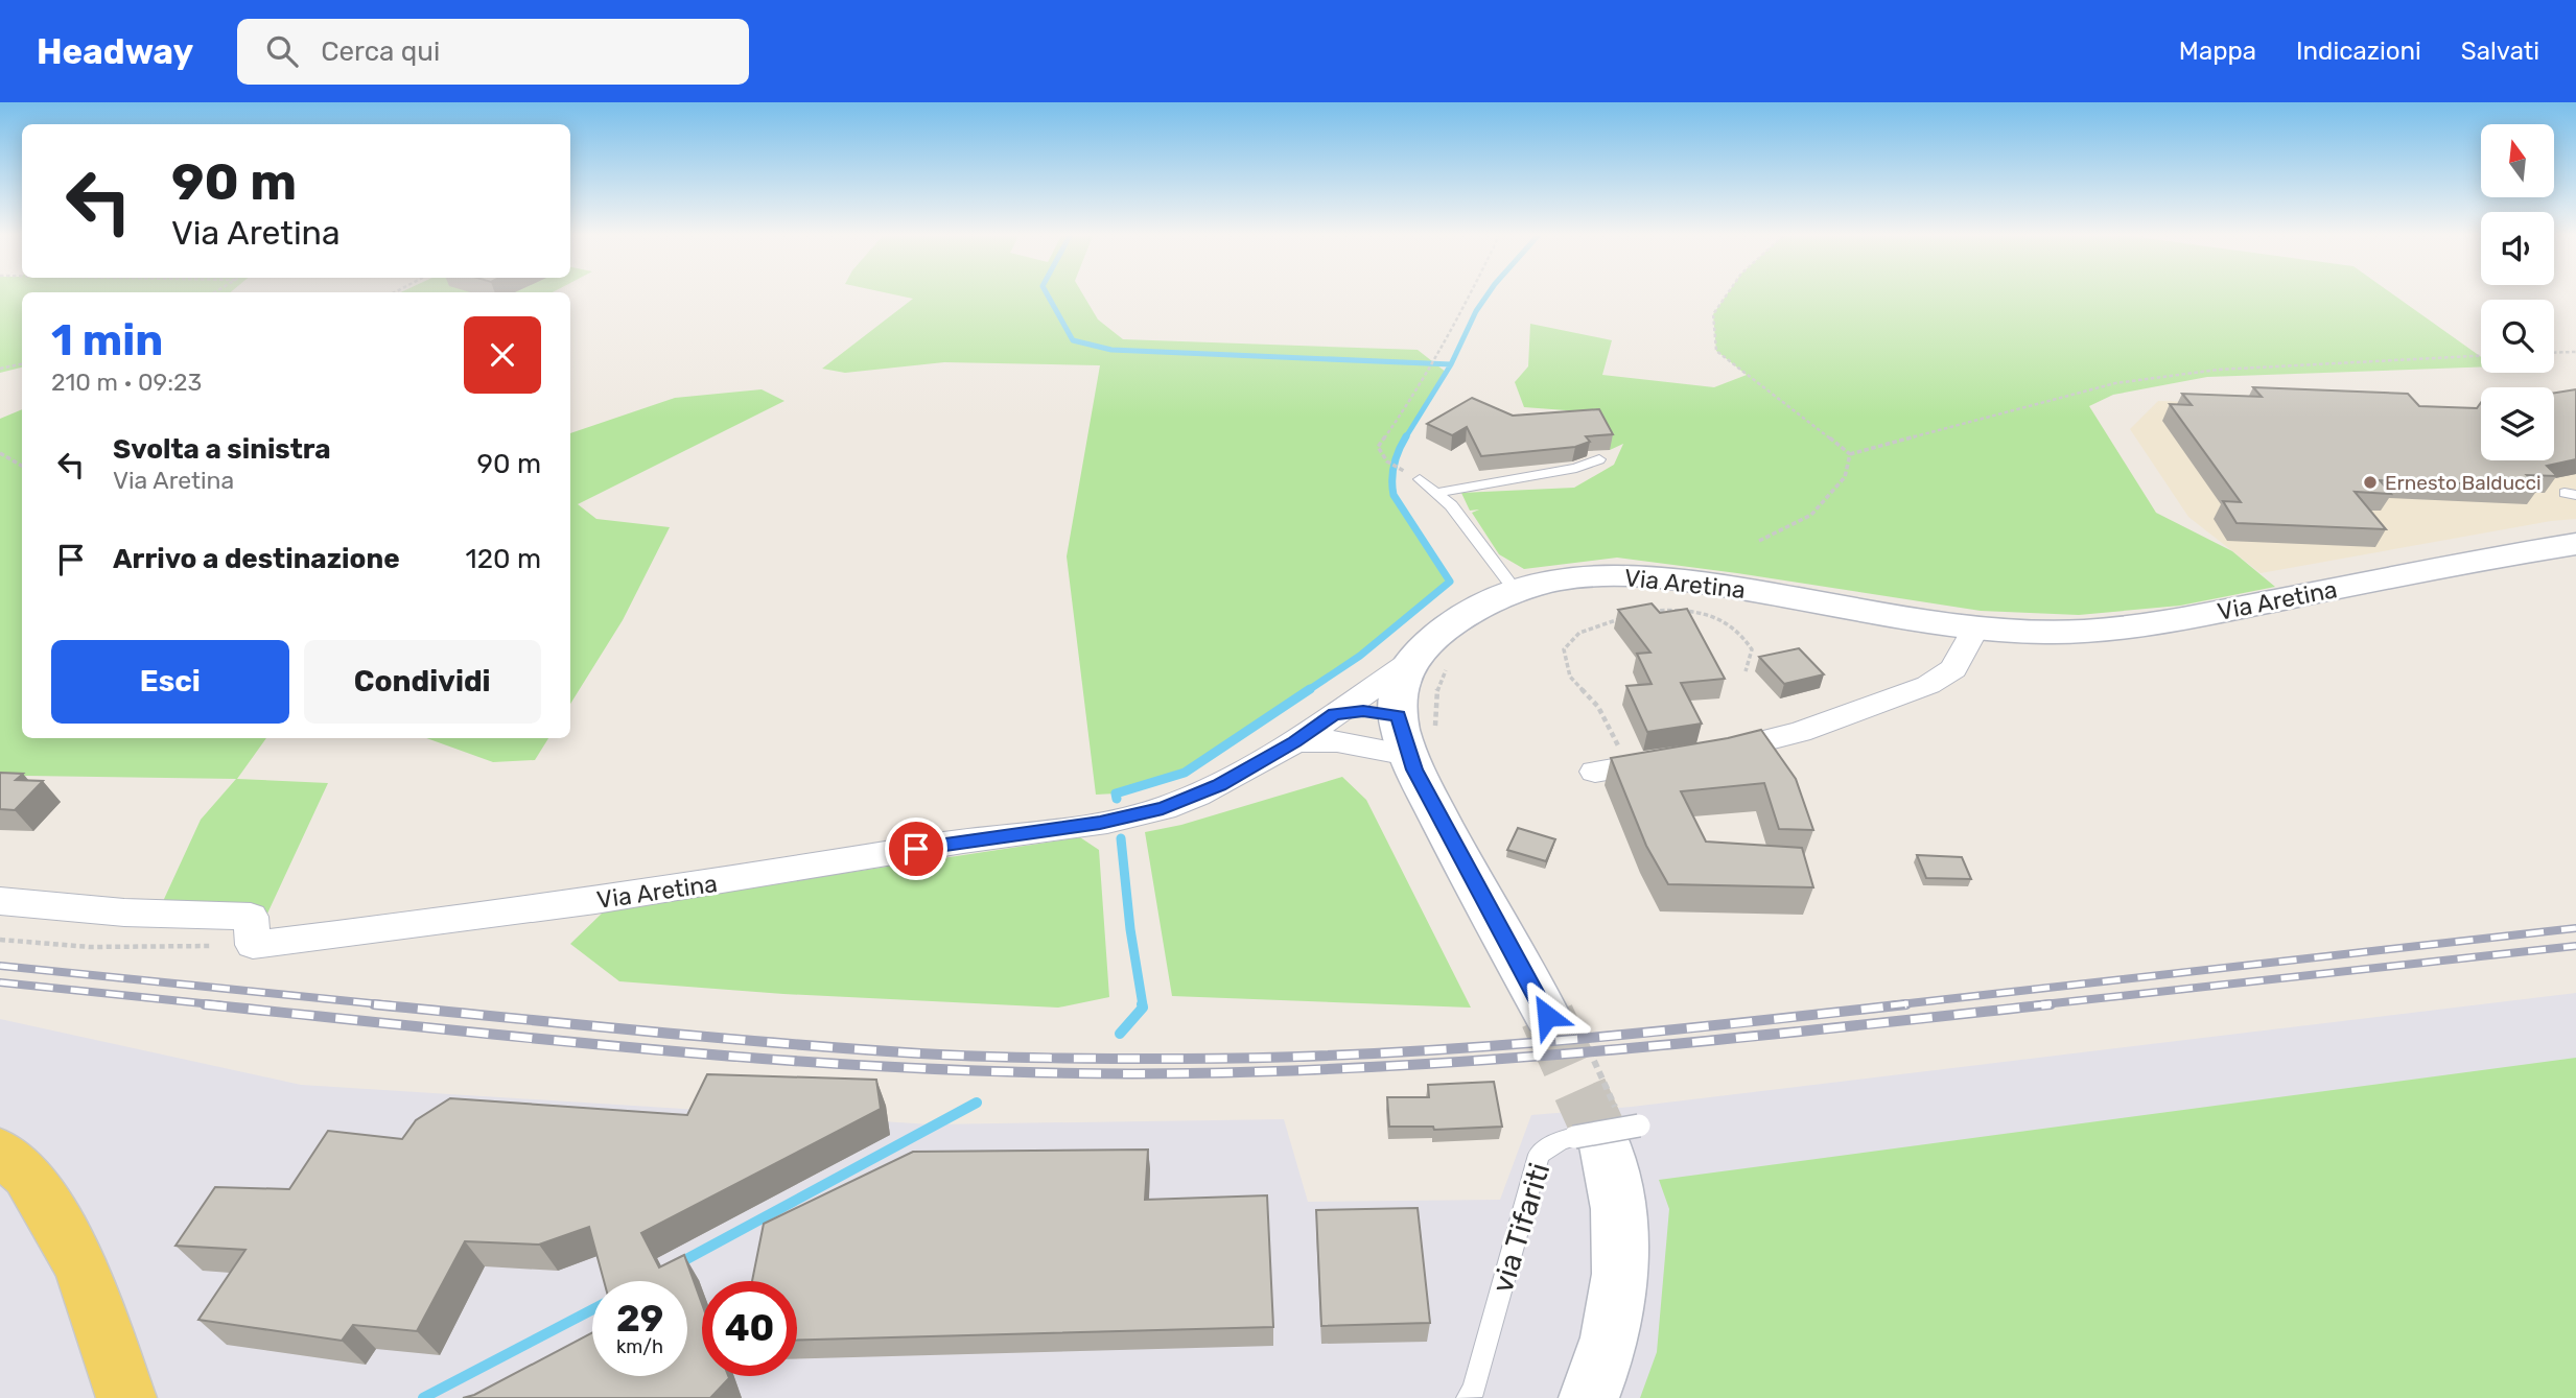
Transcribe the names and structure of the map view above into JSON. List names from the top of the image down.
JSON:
{
  "streets": {
    "street": ["Via Aretina"],
    "lane": ["via Tifariti"]
  },
  "places": ["Ernesto Balducci"],
  "north": "top",
  "page": {
    "header": "Headway",
    "search": "Cerca qui",
    "nav": ["Mappa", "Indicazioni", "Salvati"],
    "turn": ["90 m", "Via Aretina"],
    "heading": ["1 min", "210 m · 09:23"],
    "list": [
      {
        "name": "Svolta a sinistra",
        "note": "Via Aretina",
        "value": "90 m"
      },
      {
        "name": "Arrivo a destinazione",
        "value": "120 m"
      }
    ],
    "buttons": ["Esci", "Condividi"],
    "speed": "29 km/h",
    "limit": "40"
  }
}
